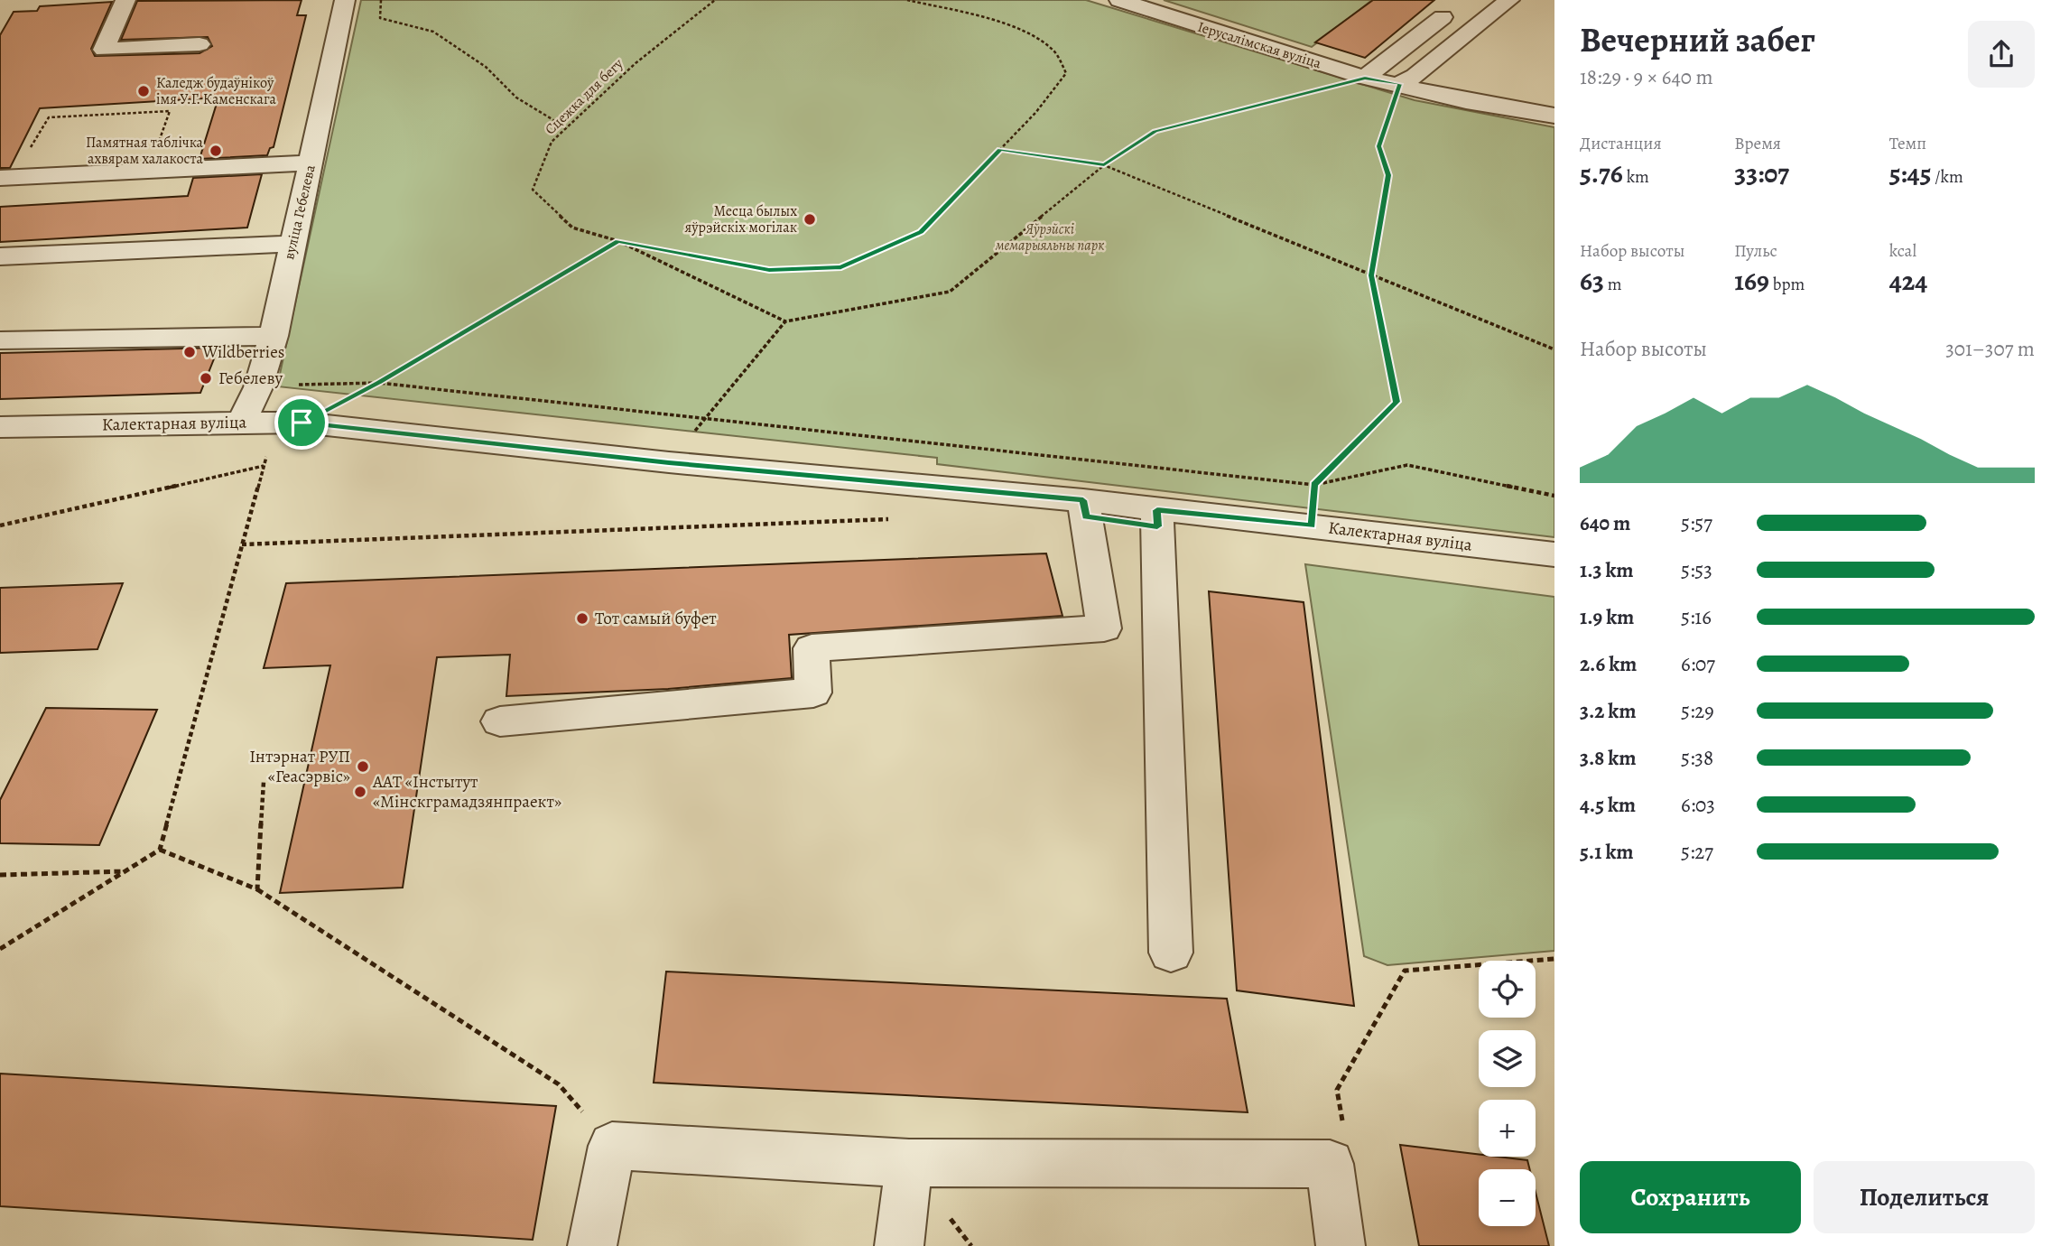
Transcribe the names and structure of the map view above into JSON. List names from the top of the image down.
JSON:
{
  "streets": {
    "street": ["Іерусалімская вуліца", "вуліца Гебелева", "Калектарная вуліца"],
    "path": ["Сцежка для бегу"]
  },
  "crossings": [
    ["вуліца Гебелева", "Калектарная вуліца"]
  ],
  "parks": ["Яўрэйскі мемарыяльны парк"],
  "places": [
    "Каледж будаўнікоў імя У.Г. Каменскага",
    "Памятная таблічка ахвярам халакоста",
    "Месца былых яўрэйскіх могілак",
    "Wildberries",
    "Гебелеву",
    "Тот самый буфет",
    "Інтэрнат РУП «Геасэрвіс»",
    "ААТ «Інстытут «Мінскграмадзянпраект»"
  ],
  "page": {
    "heading": ["Вечерний забег", "18:29 · 9 × 640 m"],
    "stats": [
      ["Дистанция", "5.76 km"],
      ["Время", "33:07"],
      ["Темп", "5:45 /km"],
      ["Набор высоты", "63 m"],
      ["Пульс", "169 bpm"],
      ["kcal", "424"]
    ],
    "chart": ["Набор высоты", "301–307 m"],
    "list": [
      {
        "name": "640 m",
        "note": "5:57"
      },
      {
        "name": "1.3 km",
        "note": "5:53"
      },
      {
        "name": "1.9 km",
        "note": "5:16"
      },
      {
        "name": "2.6 km",
        "note": "6:07"
      },
      {
        "name": "3.2 km",
        "note": "5:29"
      },
      {
        "name": "3.8 km",
        "note": "5:38"
      },
      {
        "name": "4.5 km",
        "note": "6:03"
      },
      {
        "name": "5.1 km",
        "note": "5:27"
      }
    ],
    "map_buttons": ["+", "−"],
    "buttons": ["Сохранить", "Поделиться"]
  }
}
